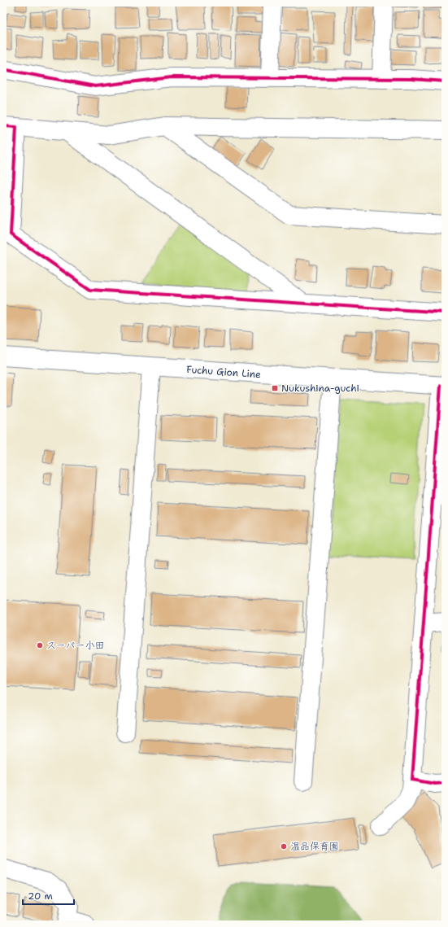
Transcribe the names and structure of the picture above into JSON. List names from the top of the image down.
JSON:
{
  "streets": {
    "street": ["Fuchu Gion Line"]
  },
  "places": {
    "transit": ["Nukushina-guchi"],
    "other": ["スーパー小田", "温品保育園"]
  },
  "scale_bar": "20 m"
}
